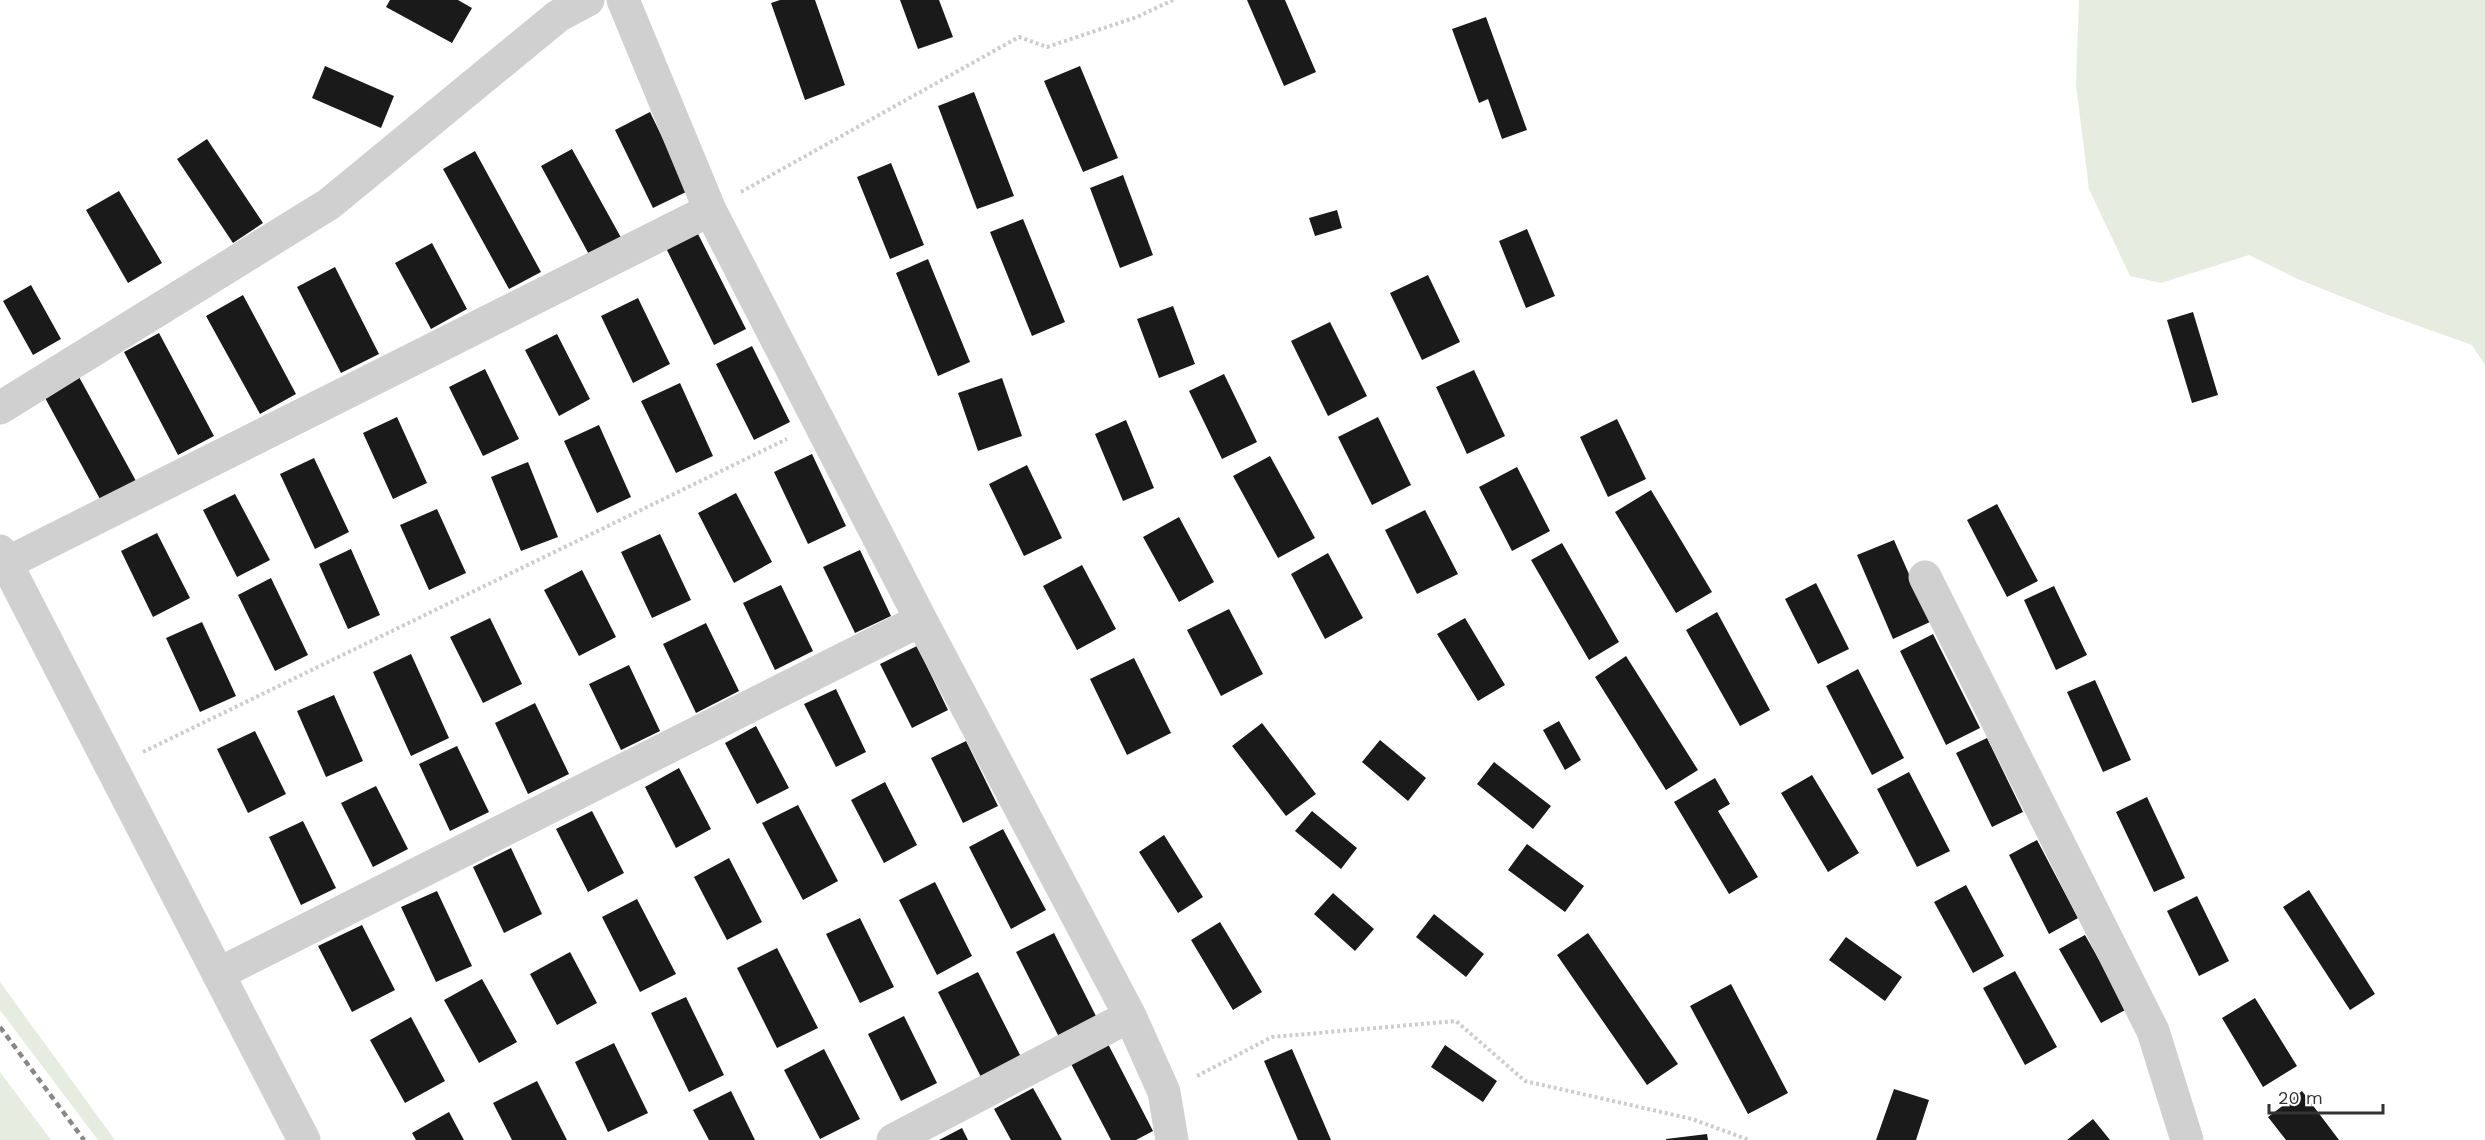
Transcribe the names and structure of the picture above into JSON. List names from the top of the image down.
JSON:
{
  "scale_bar": "20 m"
}
